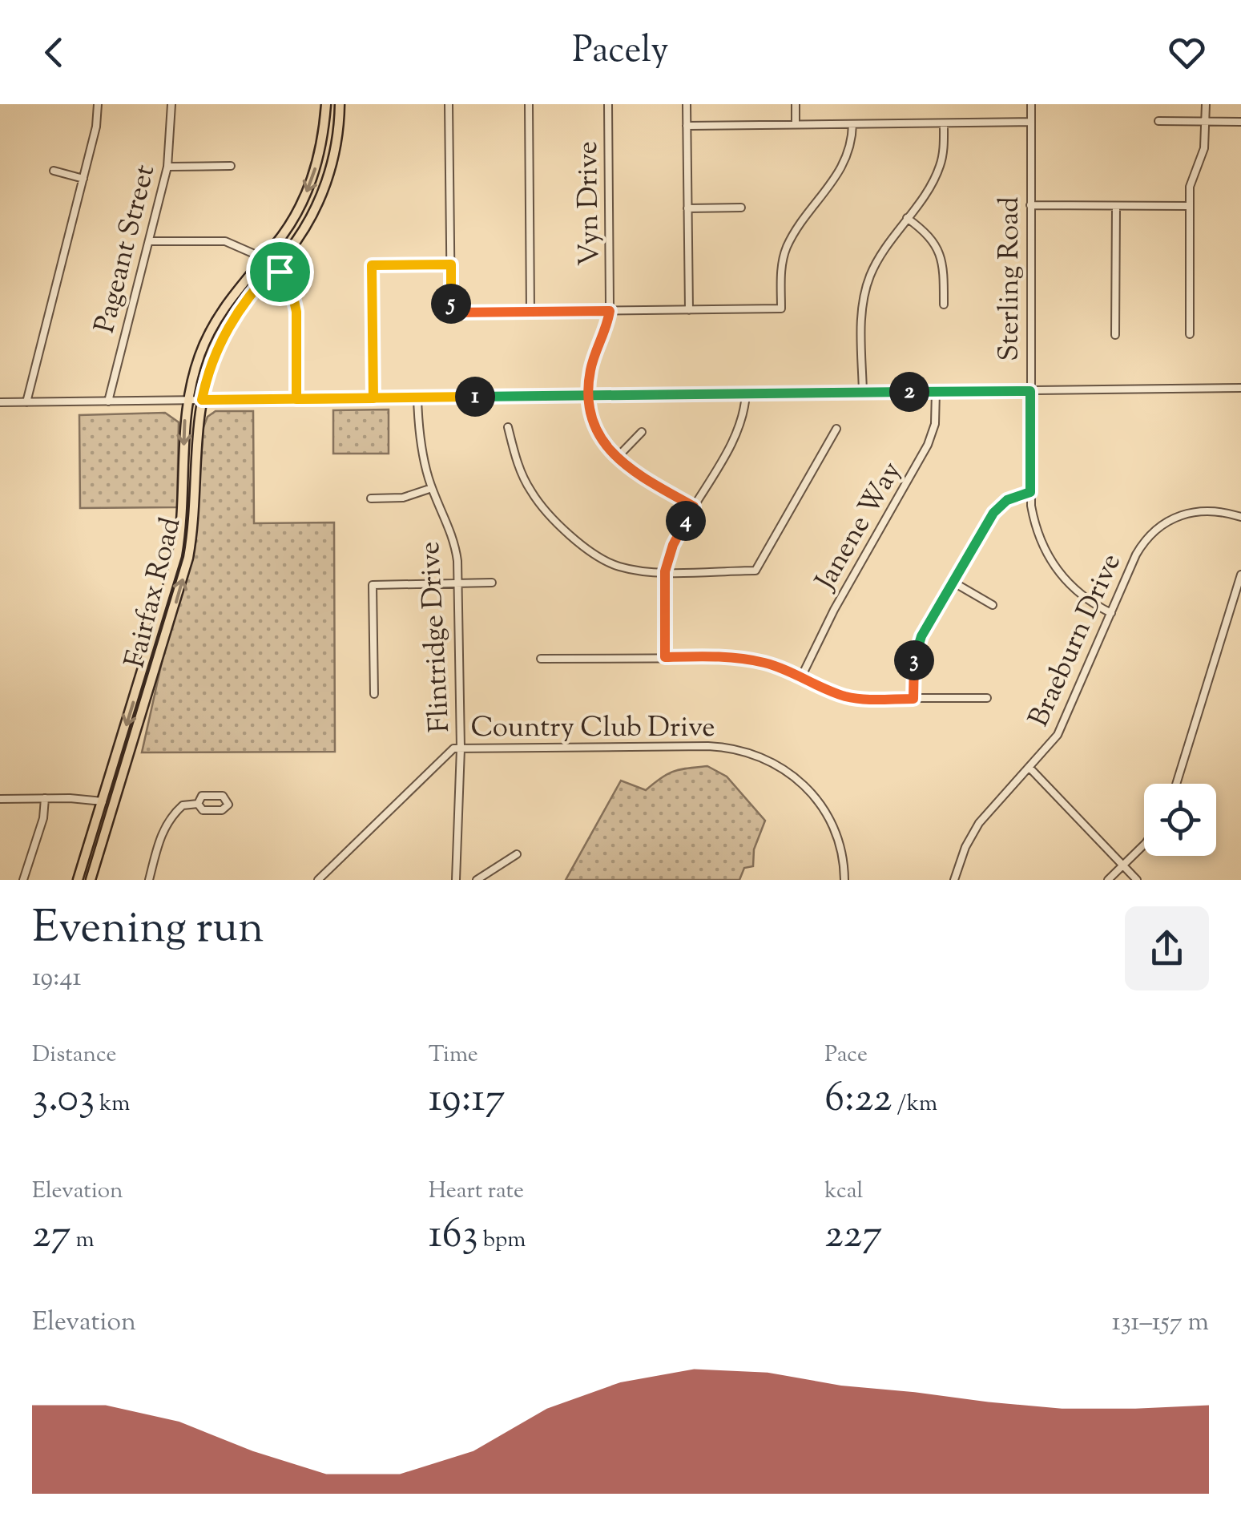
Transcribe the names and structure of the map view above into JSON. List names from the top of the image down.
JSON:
{
  "streets": {
    "main road": ["Fairfax Road"],
    "street": [
      "Vyn Drive",
      "Pageant Street",
      "Sterling Road",
      "Janene Way",
      "Flintridge Drive",
      "Braeburn Drive",
      "Country Club Drive"
    ]
  },
  "crossings": [
    ["Sterling Road", "Braeburn Drive"],
    ["Flintridge Drive", "Country Club Drive"]
  ],
  "page": {
    "header": "Pacely",
    "pins": [
      "5",
      "2",
      "1",
      "4",
      "3"
    ],
    "heading": ["Evening run", "19:41"],
    "stats": [
      ["Distance", "3.03 km"],
      ["Time", "19:17"],
      ["Pace", "6:22 /km"],
      ["Elevation", "27 m"],
      ["Heart rate", "163 bpm"],
      ["kcal", "227"]
    ],
    "chart": ["Elevation", "131–157 m"]
  }
}
